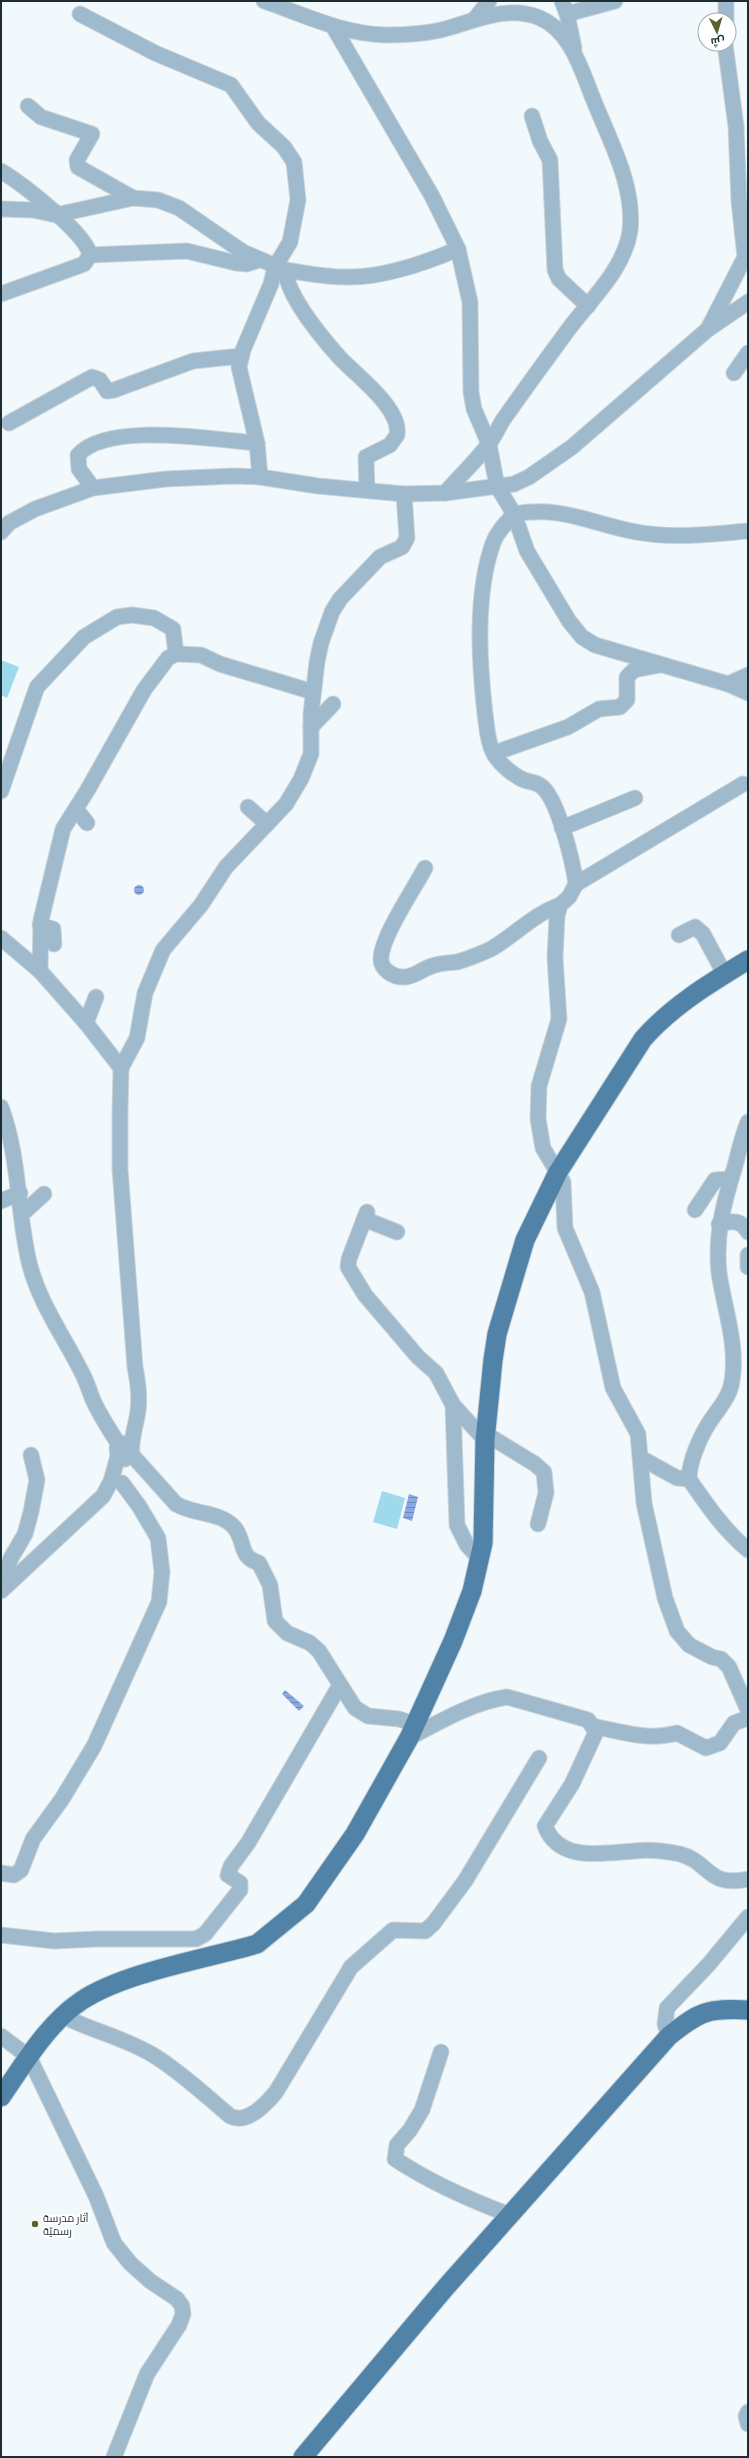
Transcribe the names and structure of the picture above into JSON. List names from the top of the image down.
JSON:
{
  "places": ["آثار مدرسة رسميّة"],
  "north": "bottom"
}
